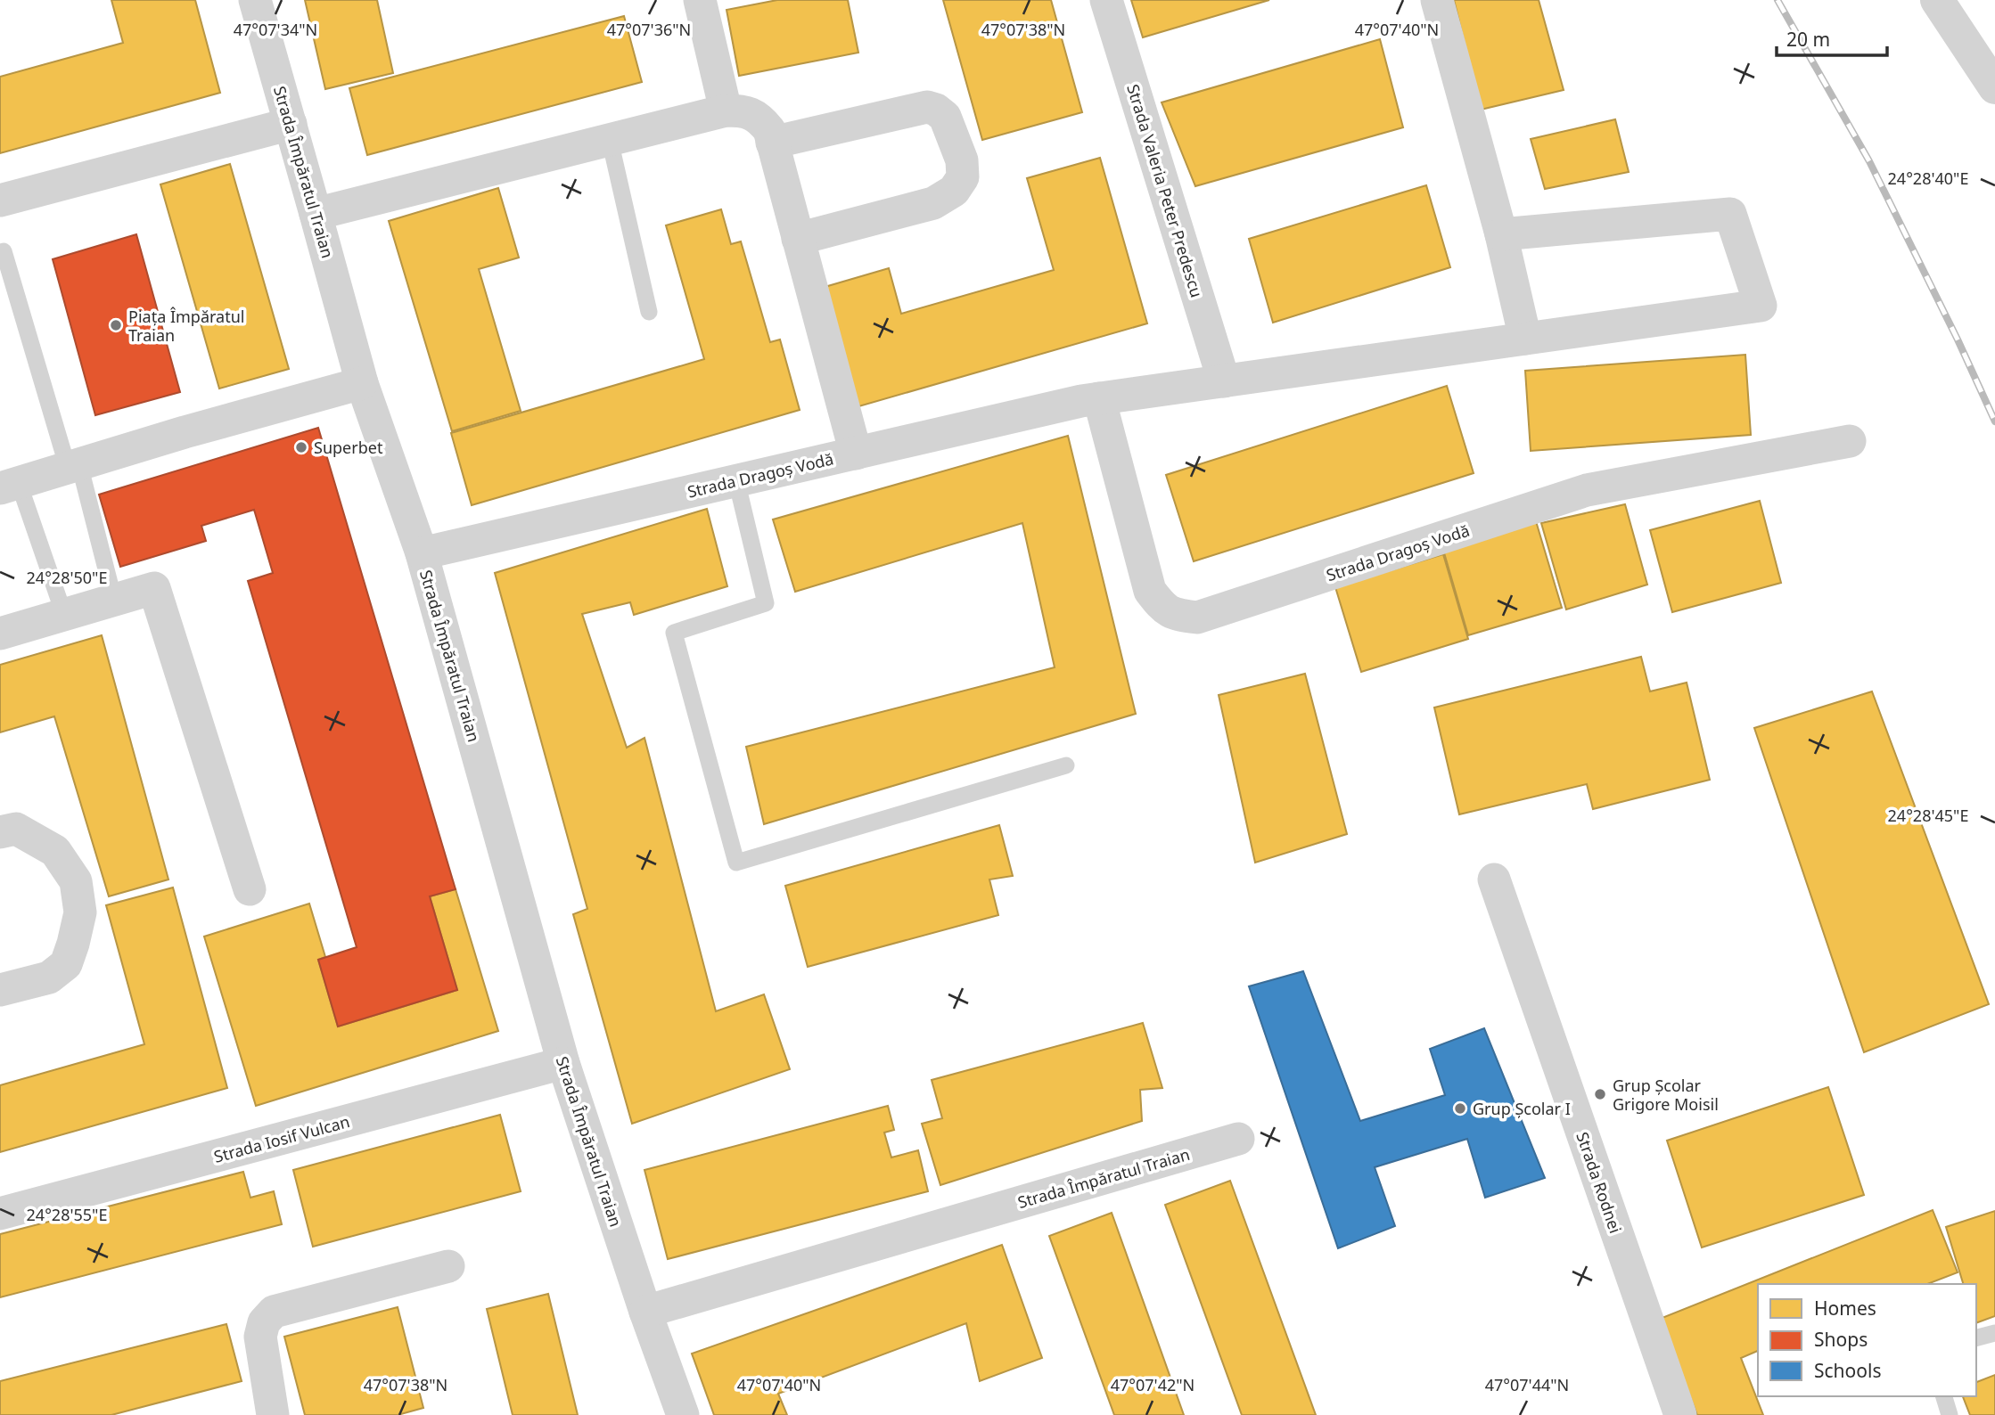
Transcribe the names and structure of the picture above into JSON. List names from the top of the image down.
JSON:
{
  "streets": {
    "street": [
      "Strada Împăratul Traian",
      "Strada Valeria Peter Predescu",
      "Strada Dragoș Vodă",
      "Strada Iosif Vulcan",
      "Strada Rodnei"
    ]
  },
  "crossings": [
    ["Strada Împăratul Traian", "Strada Dragoș Vodă"],
    ["Strada Împăratul Traian", "Strada Iosif Vulcan"],
    ["Strada Valeria Peter Predescu", "Strada Dragoș Vodă"]
  ],
  "places": [
    "Piața Împăratul Traian",
    "Superbet",
    "Grup Școlar Grigore Moisil",
    "Grup Școlar I"
  ],
  "legend": ["Homes", "Shops", "Schools"],
  "scale_bar": "20 m",
  "coordinates": [
    "47°07'34\"N",
    "47°07'36\"N",
    "47°07'38\"N",
    "47°07'40\"N",
    "24°28'40\"E",
    "24°28'50\"E",
    "24°28'45\"E",
    "24°28'55\"E",
    "47°07'42\"N",
    "47°07'44\"N"
  ]
}
